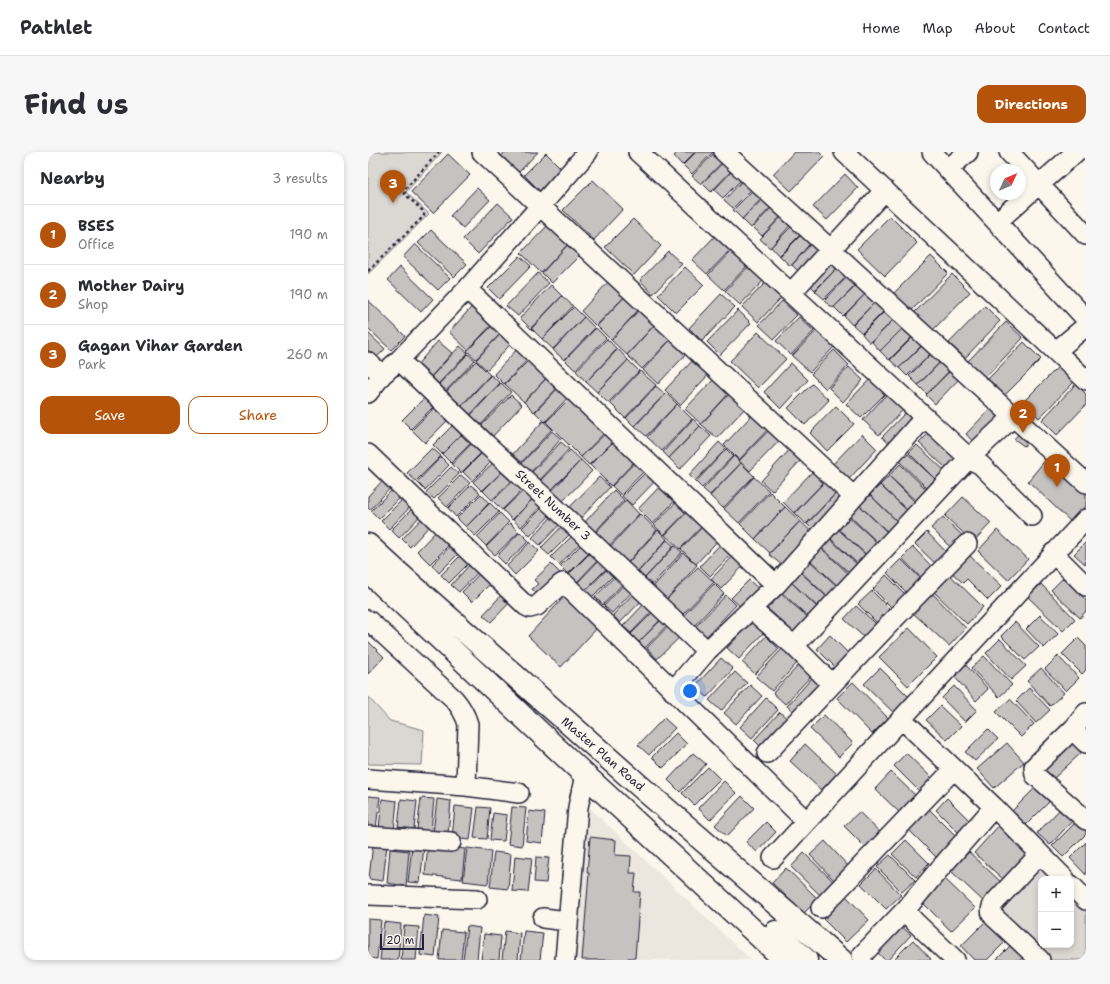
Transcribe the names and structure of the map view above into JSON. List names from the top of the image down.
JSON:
{
  "streets": {
    "main road": ["Master Plan Road"],
    "street": ["Street Number 3"]
  },
  "scale_bar": "20 m",
  "north": "top right",
  "page": {
    "header": "Pathlet",
    "nav": [
      "Home",
      "Map",
      "About",
      "Contact"
    ],
    "title": "Find us",
    "buttons": [
      "Directions",
      ["Save", "Share"]
    ],
    "heading": ["Nearby", "3 results"],
    "pins": ["3", "2", "1"],
    "list": [
      {
        "mark": "1",
        "name": "BSES",
        "note": "Office",
        "value": "190 m"
      },
      {
        "mark": "2",
        "name": "Mother Dairy",
        "note": "Shop",
        "value": "190 m"
      },
      {
        "mark": "3",
        "name": "Gagan Vihar Garden",
        "note": "Park",
        "value": "260 m"
      }
    ],
    "map_buttons": ["+", "−"],
    "scale": "20 m"
  }
}
